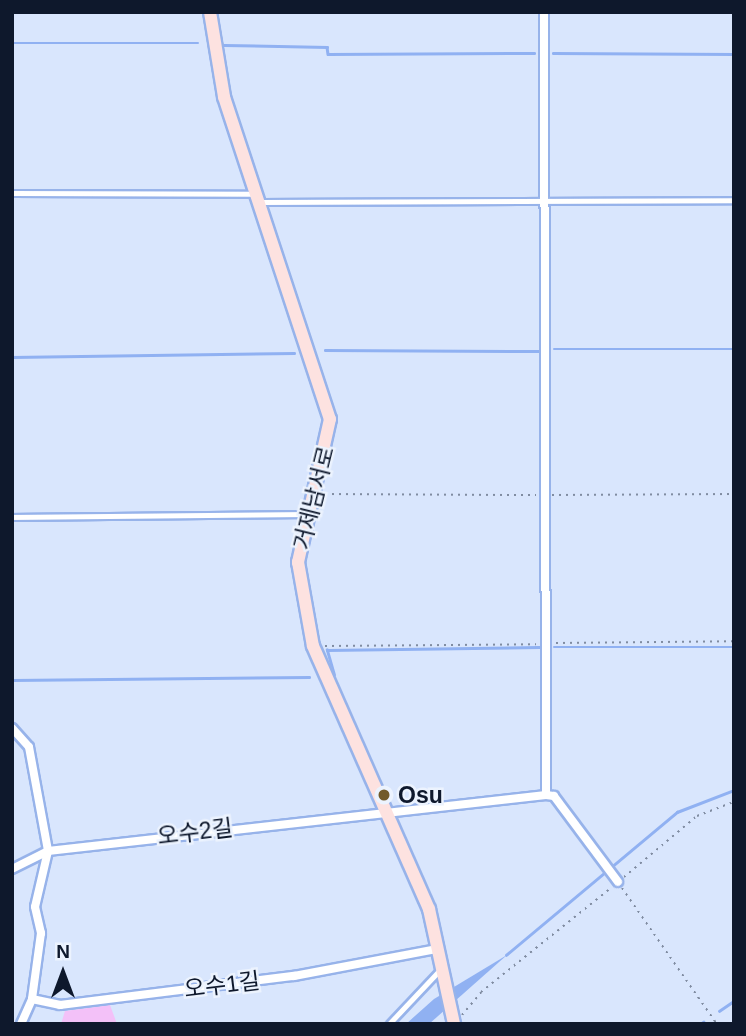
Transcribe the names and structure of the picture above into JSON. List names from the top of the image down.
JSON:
{
  "streets": {
    "main road": ["거제남서로"],
    "street": ["오수2길", "오수1길"]
  },
  "crossings": [
    ["거제남서로", "오수2길"],
    ["거제남서로", "오수1길"]
  ],
  "places": ["Osu"],
  "north": "top"
}
